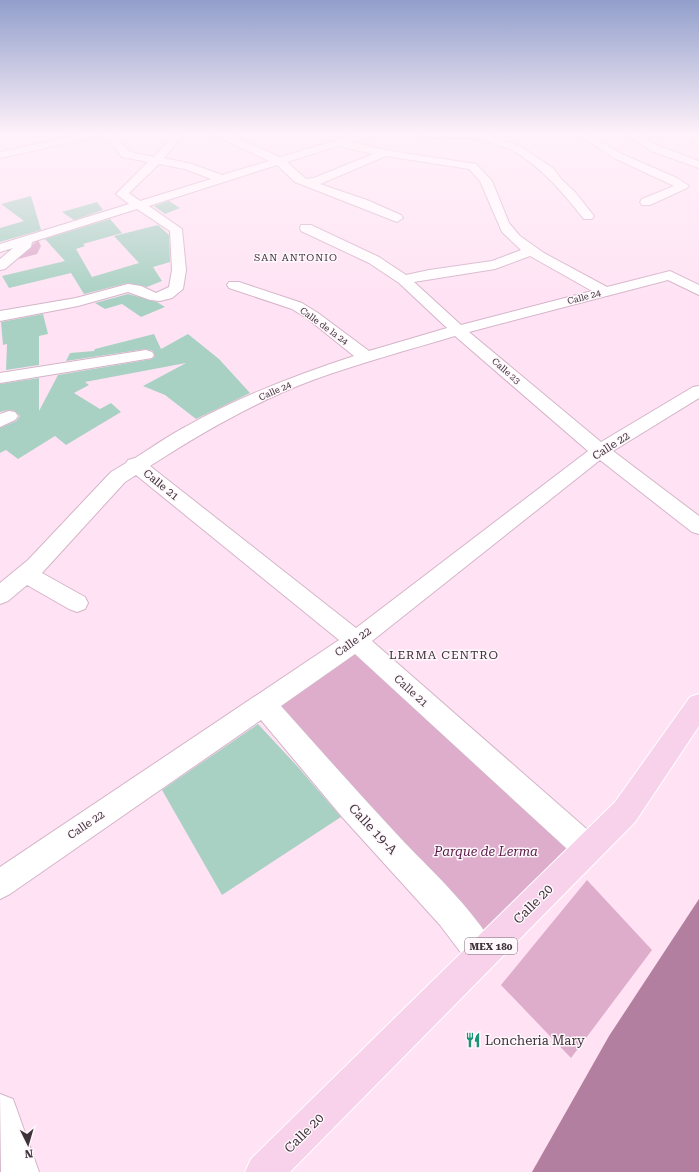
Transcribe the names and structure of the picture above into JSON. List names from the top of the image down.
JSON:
{
  "streets": {
    "main road": ["Calle 20", "MEX 180"],
    "street": [
      "Calle 24",
      "Calle de la 24",
      "Calle 23",
      "Calle 22",
      "Calle 21",
      "Calle 19-A"
    ]
  },
  "crossings": [
    ["Calle 24", "Calle de la 24"],
    ["Calle 24", "Calle 23"],
    ["Calle 24", "Calle 21"],
    ["Calle 23", "Calle 22"],
    ["Calle 22", "Calle 21"],
    ["Calle 22", "Calle 19-A"],
    ["Calle 21", "Calle 20"],
    ["Calle 19-A", "Calle 20"]
  ],
  "districts": ["SAN ANTONIO", "LERMA CENTRO"],
  "parks": ["Parque de Lerma"],
  "places": {
    "restaurant": ["Loncheria Mary"]
  },
  "north": "bottom"
}
